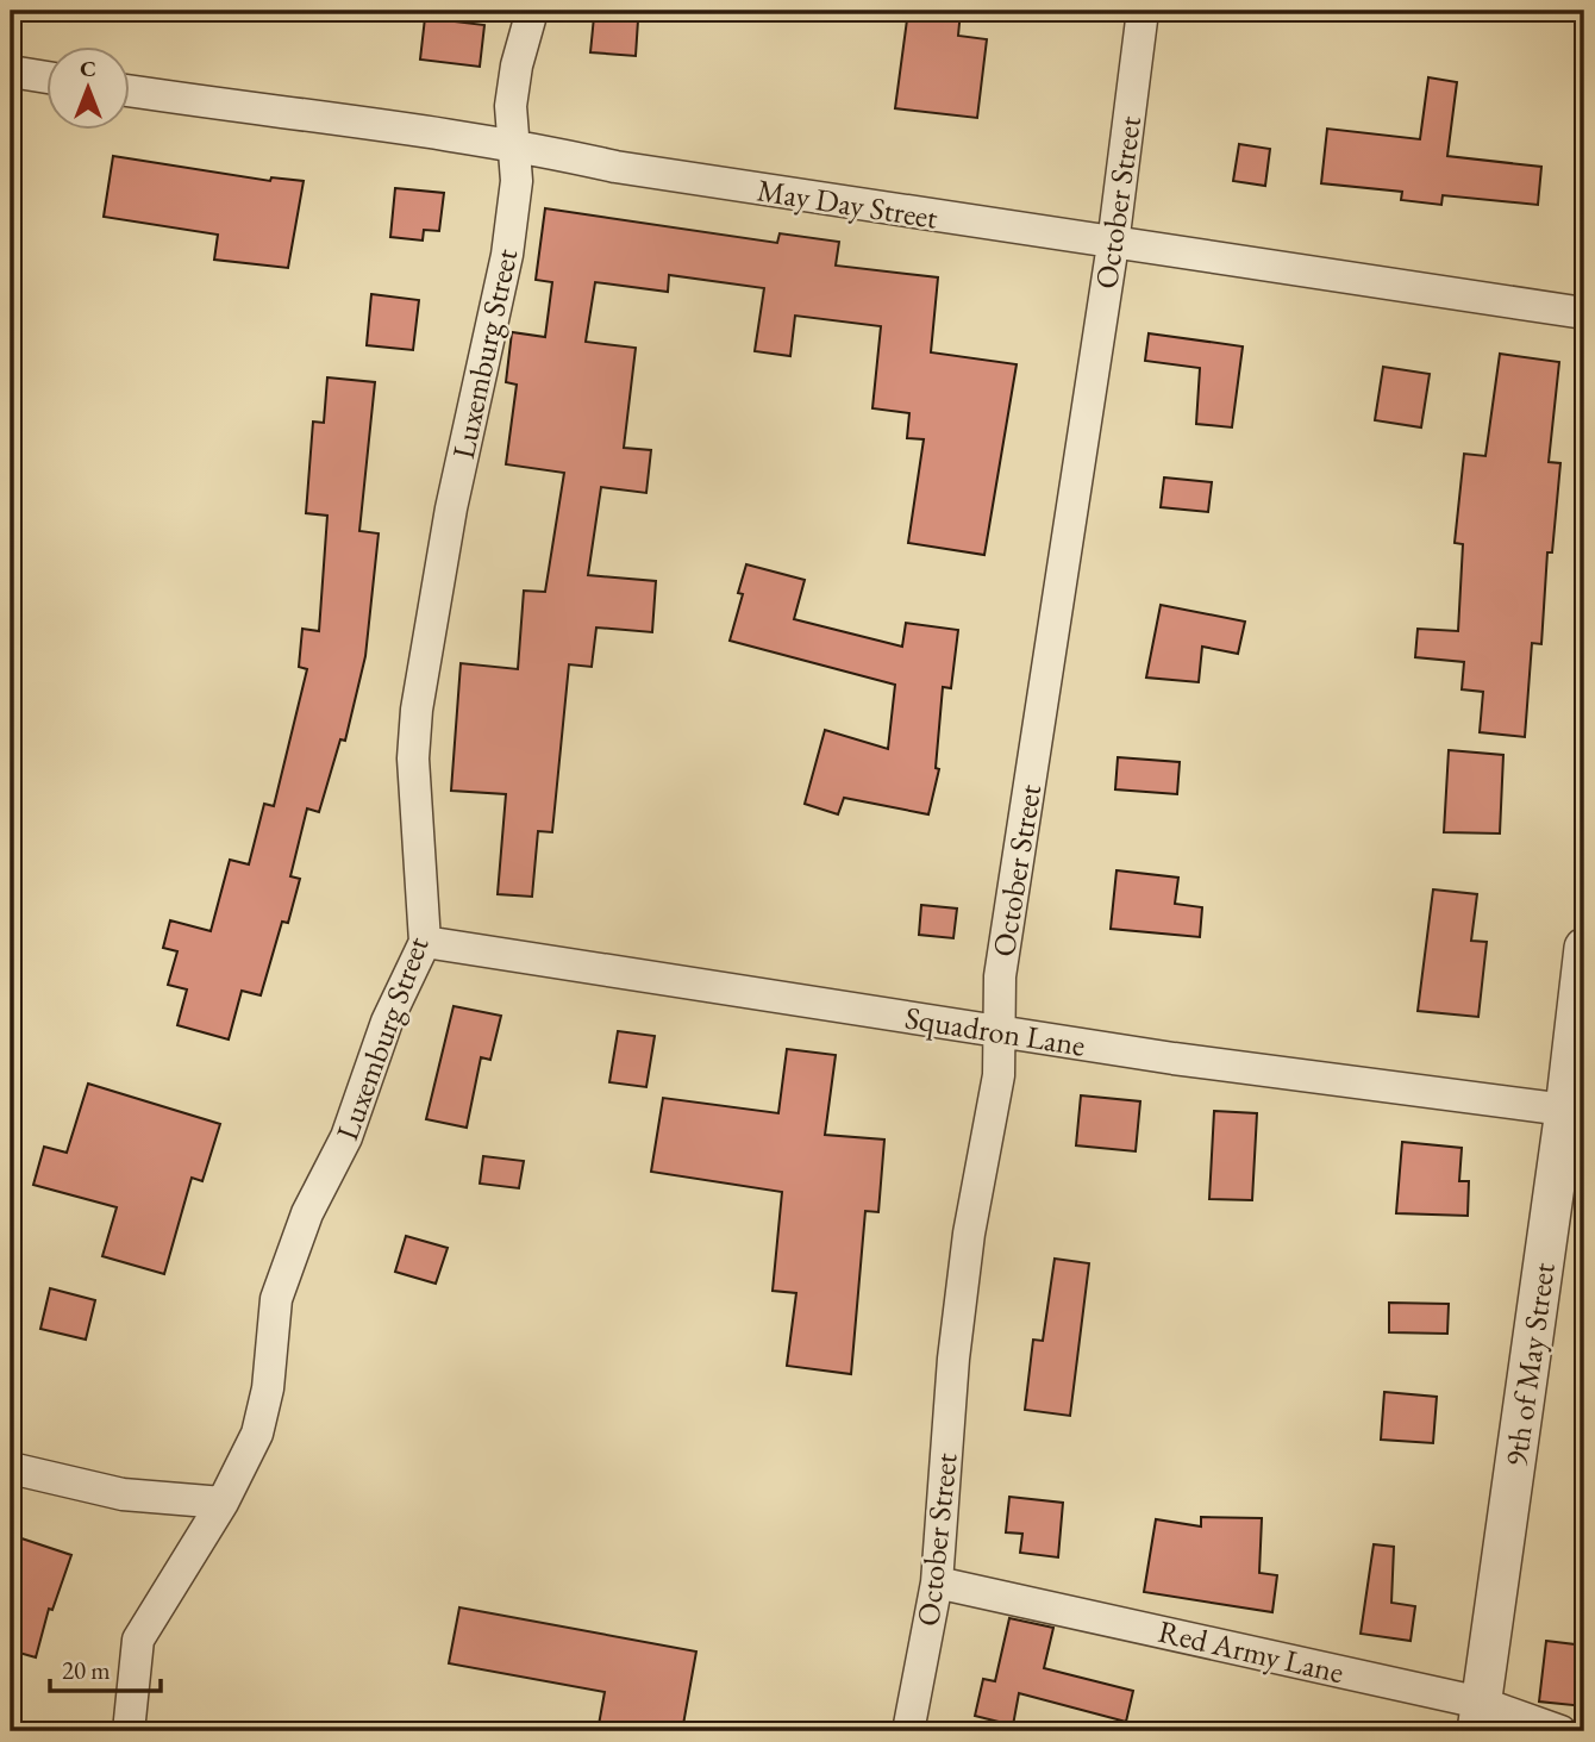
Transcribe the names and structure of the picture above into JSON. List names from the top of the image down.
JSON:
{
  "streets": {
    "street": [
      "October Street",
      "May Day Street",
      "Luxemburg Street",
      "Squadron Lane",
      "9th of May Street",
      "Red Army Lane"
    ]
  },
  "crossings": [
    ["October Street", "May Day Street"],
    ["October Street", "Squadron Lane"],
    ["October Street", "Red Army Lane"],
    ["May Day Street", "Luxemburg Street"],
    ["Luxemburg Street", "Squadron Lane"],
    ["Squadron Lane", "9th of May Street"],
    ["9th of May Street", "Red Army Lane"]
  ],
  "scale_bar": "20 m",
  "north": "top"
}
